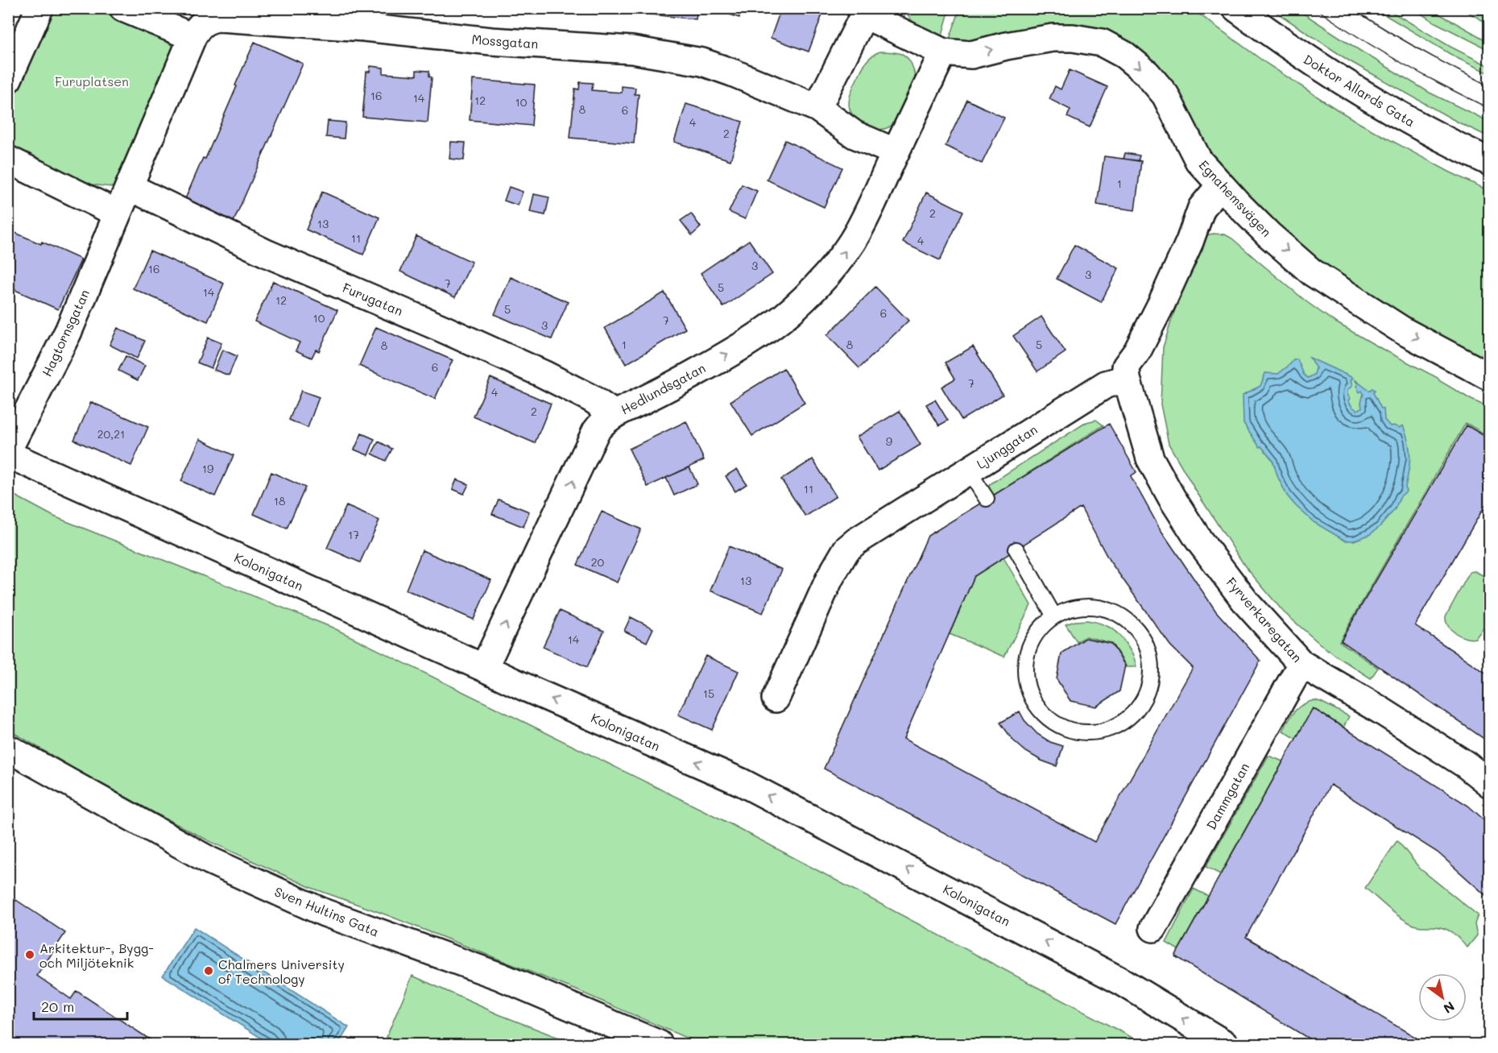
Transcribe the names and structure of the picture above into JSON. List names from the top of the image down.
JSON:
{
  "streets": {
    "street": [
      "Mossgatan",
      "Doktor Allards Gata",
      "Egnahemsvägen",
      "Furugatan",
      "Hagtornsgatan",
      "Hedlundsgatan",
      "Ljunggatan",
      "Kolonigatan",
      "Fyrverkaregatan",
      "Dammgatan",
      "Sven Hultins Gata"
    ]
  },
  "crossings": [
    ["Mossgatan", "Hedlundsgatan"],
    ["Egnahemsvägen", "Hedlundsgatan"],
    ["Furugatan", "Hedlundsgatan"],
    ["Hedlundsgatan", "Kolonigatan"],
    ["Ljunggatan", "Fyrverkaregatan"],
    ["Fyrverkaregatan", "Dammgatan"]
  ],
  "one_way": ["Egnahemsvägen", "Hedlundsgatan", "Kolonigatan"],
  "parks": ["Furuplatsen"],
  "places": ["Arkitektur-, Bygg- och Miljöteknik", "Chalmers University of Technology"],
  "house_numbers": [
    "16",
    "14",
    "12",
    "10",
    "8",
    "6",
    "4",
    "2",
    "1",
    "2",
    "13",
    "11",
    "4",
    "3",
    "16",
    "3",
    "7",
    "5",
    "14",
    "12",
    "5",
    "6",
    "10",
    "7",
    "3",
    "1",
    "8",
    "5",
    "8",
    "6",
    "7",
    "4",
    "2",
    "20,21",
    "9",
    "19",
    "11",
    "18",
    "17",
    "20",
    "13",
    "14",
    "15"
  ],
  "scale_bar": "20 m",
  "north": "bottom right"
}
